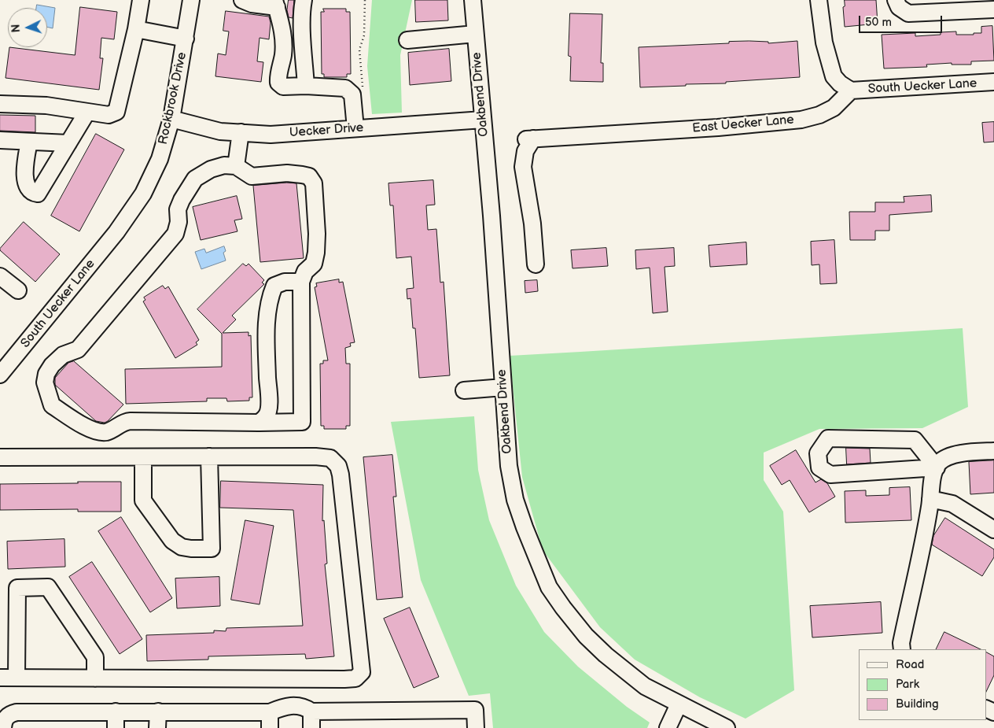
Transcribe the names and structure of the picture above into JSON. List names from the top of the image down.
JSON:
{
  "streets": {
    "street": [
      "South Uecker Lane",
      "Oakbend Drive",
      "Rockbrook Drive",
      "East Uecker Lane",
      "Uecker Drive"
    ]
  },
  "crossings": [
    ["South Uecker Lane", "Rockbrook Drive"],
    ["South Uecker Lane", "East Uecker Lane"],
    ["Oakbend Drive", "Uecker Drive"],
    ["Rockbrook Drive", "Uecker Drive"]
  ],
  "legend": ["Road", "Park", "Building"],
  "scale_bar": "50 m",
  "north": "left"
}
